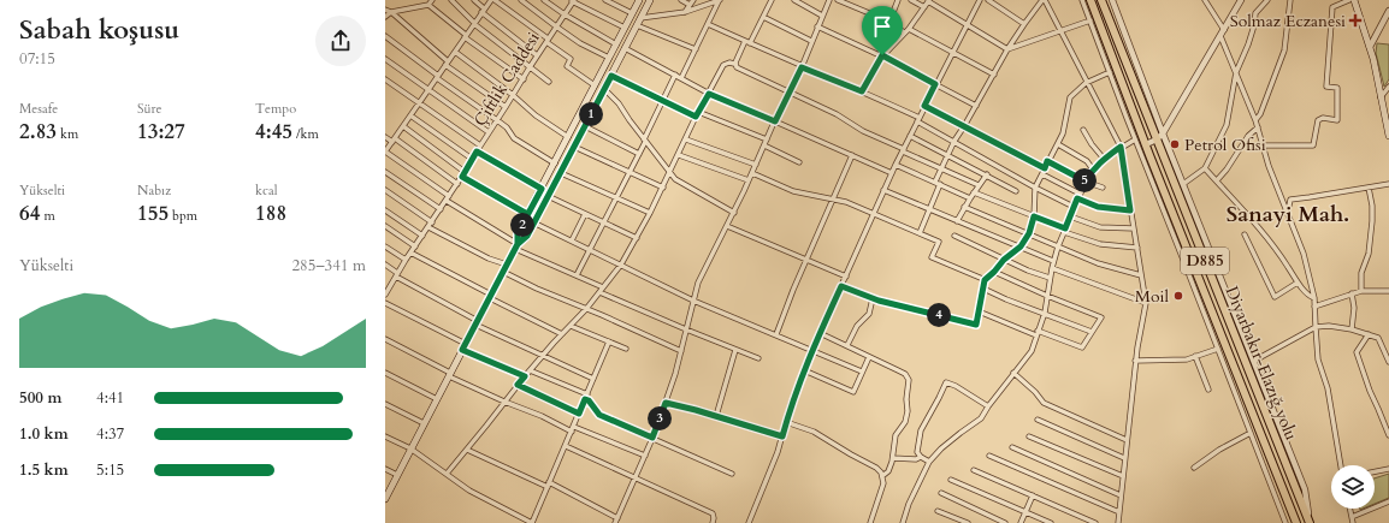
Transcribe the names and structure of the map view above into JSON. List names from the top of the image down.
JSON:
{
  "streets": {
    "highway": ["D885", "Diyarbakır-Elazığ yolu"],
    "street": ["Çiftlik Caddesi"]
  },
  "districts": ["Sanayi Mah."],
  "places": {
    "health": ["Solmaz Eczanesi"],
    "other": ["Petrol Ofisi", "Moil"]
  },
  "page": {
    "heading": ["Sabah koşusu", "07:15"],
    "stats": [
      ["Mesafe", "2.83 km"],
      ["Süre", "13:27"],
      ["Tempo", "4:45 /km"],
      ["Yükselti", "64 m"],
      ["Nabız", "155 bpm"],
      ["kcal", "188"]
    ],
    "pins": [
      "1",
      "5",
      "2",
      "4",
      "3"
    ],
    "chart": ["Yükselti", "285–341 m"],
    "list": [
      {
        "name": "500 m",
        "note": "4:41"
      },
      {
        "name": "1.0 km",
        "note": "4:37"
      },
      {
        "name": "1.5 km",
        "note": "5:15"
      }
    ]
  }
}
